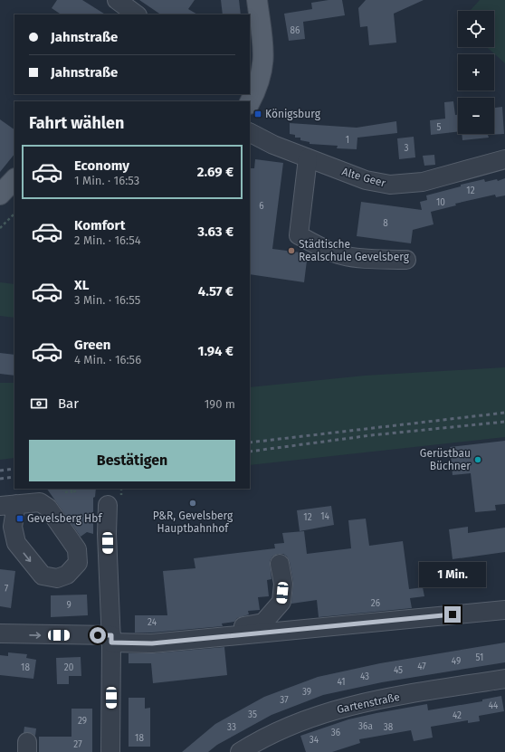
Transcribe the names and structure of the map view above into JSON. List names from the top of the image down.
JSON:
{
  "streets": {
    "street": ["Alte Geer", "Gartenstraße"]
  },
  "places": {
    "transit": ["Königsburg", "Gevelsberg Hbf"],
    "other": ["Städtische Realschule Gevelsberg", "Gerüstbau Büchner", "P&R, Gevelsberg Hauptbahnhof"]
  },
  "house_numbers": [
    "86",
    "5",
    "1",
    "3",
    "12",
    "10",
    "6",
    "8",
    "14",
    "12",
    "7",
    "26",
    "9",
    "24",
    "51",
    "49",
    "47",
    "18",
    "20",
    "45",
    "43",
    "41",
    "39",
    "37",
    "44",
    "35",
    "42",
    "29",
    "36a",
    "33",
    "38",
    "36",
    "18",
    "34",
    "27"
  ],
  "page": {
    "map_buttons": ["+", "−"],
    "banner": ["Jahnstraße", "Jahnstraße"],
    "heading": "Fahrt wählen",
    "list": [
      {
        "name": "Economy",
        "note": "1 Min. · 16:53",
        "value": "2.69 €"
      },
      {
        "name": "Komfort",
        "note": "2 Min. · 16:54",
        "value": "3.63 €"
      },
      {
        "name": "XL",
        "note": "3 Min. · 16:55",
        "value": "4.57 €"
      },
      {
        "name": "Green",
        "note": "4 Min. · 16:56",
        "value": "1.94 €"
      }
    ],
    "pay": ["Bar", "190 m"],
    "buttons": "Bestätigen",
    "bubble": "1 Min."
  }
}
